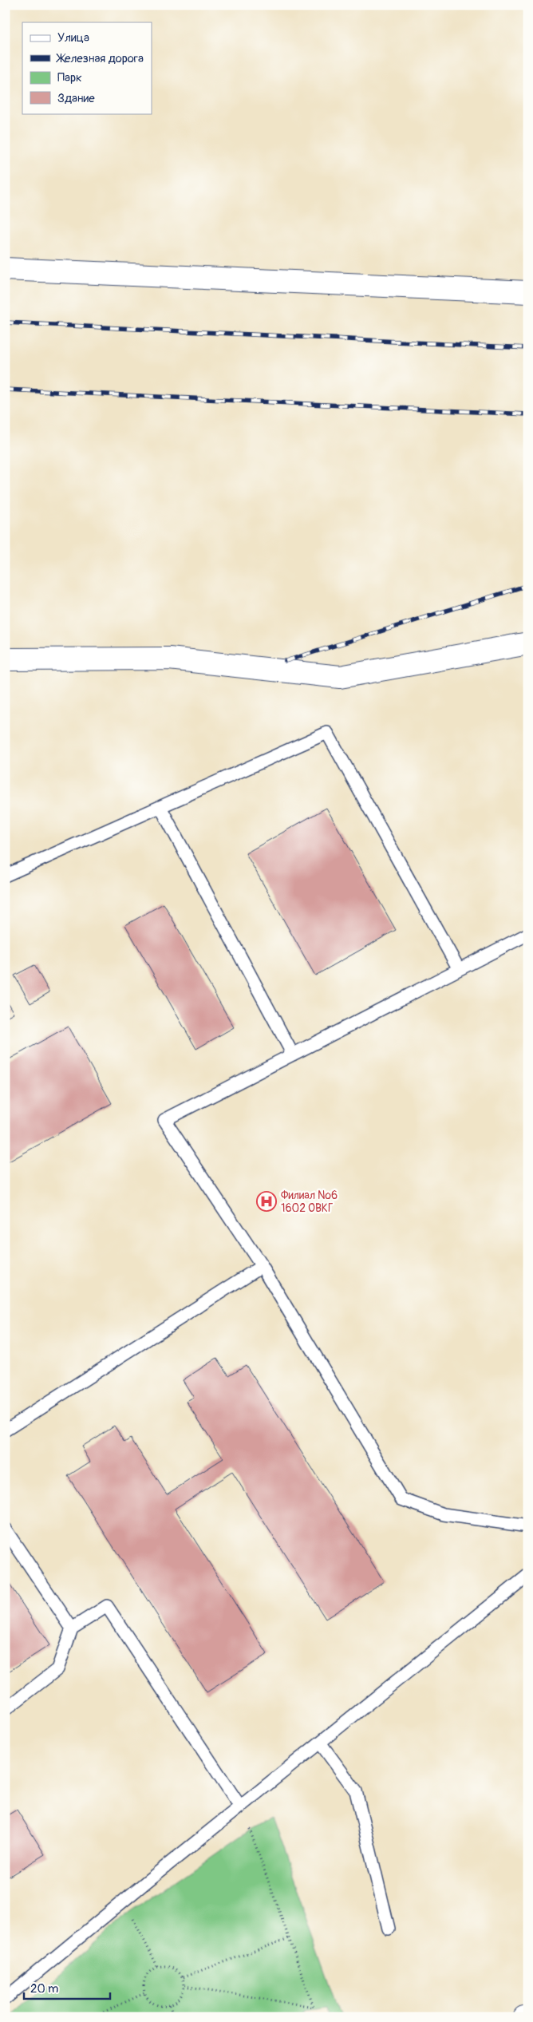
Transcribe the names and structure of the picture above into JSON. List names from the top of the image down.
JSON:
{
  "places": {
    "hospital": ["Филиал №6 1602 ОВКГ"]
  },
  "legend": [
    "Улица",
    "Железная дорога",
    "Парк",
    "Здание"
  ],
  "scale_bar": "20 m"
}
